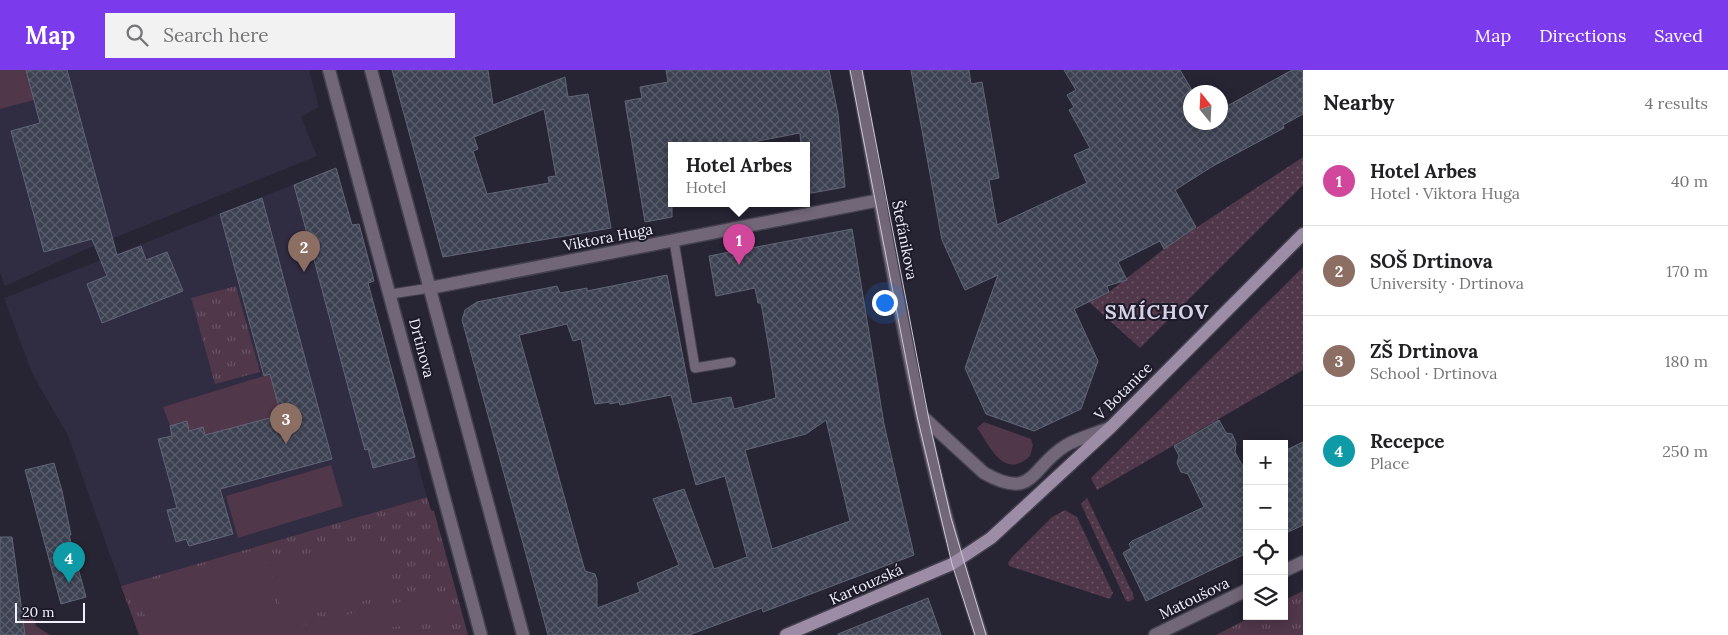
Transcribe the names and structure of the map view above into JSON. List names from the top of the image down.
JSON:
{
  "streets": {
    "main road": ["V Botanice", "Kartouzská"],
    "street": [
      "Viktora Huga",
      "Štefánikova",
      "Drtinova",
      "Matoušova"
    ]
  },
  "crossings": [
    ["Viktora Huga", "Štefánikova"],
    ["Viktora Huga", "Drtinova"],
    ["Štefánikova", "V Botanice"],
    ["Štefánikova", "Kartouzská"],
    ["V Botanice", "Kartouzská"]
  ],
  "districts": ["SMÍCHOV"],
  "scale_bar": "20 m",
  "north": "top",
  "page": {
    "header": "Map",
    "search": "Search here",
    "nav": ["Map", "Directions", "Saved"],
    "heading": ["Nearby", "4 results"],
    "list": [
      {
        "mark": "1",
        "name": "Hotel Arbes",
        "note": "Hotel · Viktora Huga",
        "value": "40 m"
      },
      {
        "mark": "2",
        "name": "SOŠ Drtinova",
        "note": "University · Drtinova",
        "value": "170 m"
      },
      {
        "mark": "3",
        "name": "ZŠ Drtinova",
        "note": "School · Drtinova",
        "value": "180 m"
      },
      {
        "mark": "4",
        "name": "Recepce",
        "note": "Place",
        "value": "250 m"
      }
    ],
    "popup": ["Hotel Arbes", "Hotel"],
    "pins": [
      "1",
      "2",
      "3",
      "4"
    ],
    "map_buttons": ["+", "−"],
    "scale": "20 m"
  }
}
